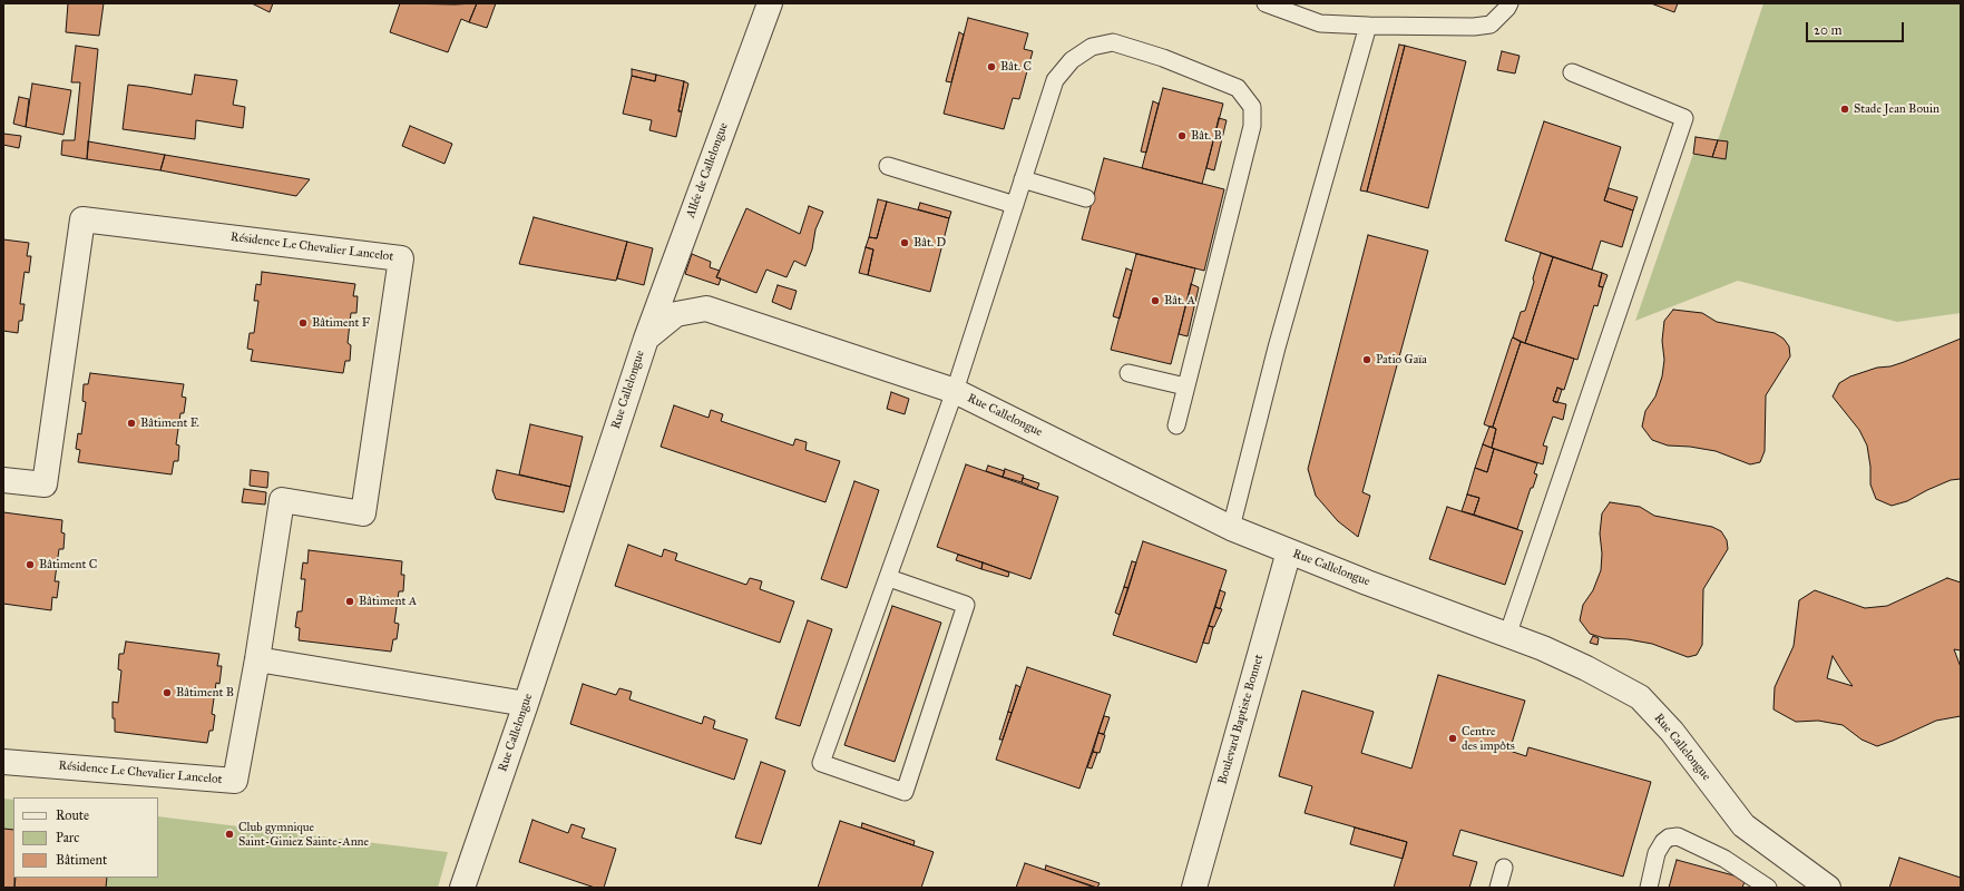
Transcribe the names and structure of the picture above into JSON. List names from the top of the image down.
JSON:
{
  "streets": {
    "street": [
      "Allée de Callelongue",
      "Résidence Le Chevalier Lancelot",
      "Rue Callelongue",
      "Boulevard Baptiste Bonnet"
    ]
  },
  "crossings": [
    ["Allée de Callelongue", "Rue Callelongue"],
    ["Rue Callelongue", "Boulevard Baptiste Bonnet"]
  ],
  "places": [
    "Bât. C",
    "Stade Jean Bouin",
    "Bât. B",
    "Bât. D",
    "Bât. A",
    "Bâtiment F",
    "Patio Gaïa",
    "Bâtiment E",
    "Bâtiment C",
    "Bâtiment A",
    "Bâtiment B",
    "Centre des impôts",
    "Club gymnique Saint-Giniez Sainte-Anne"
  ],
  "legend": ["Route", "Parc", "Bâtiment"],
  "scale_bar": "20 m"
}
